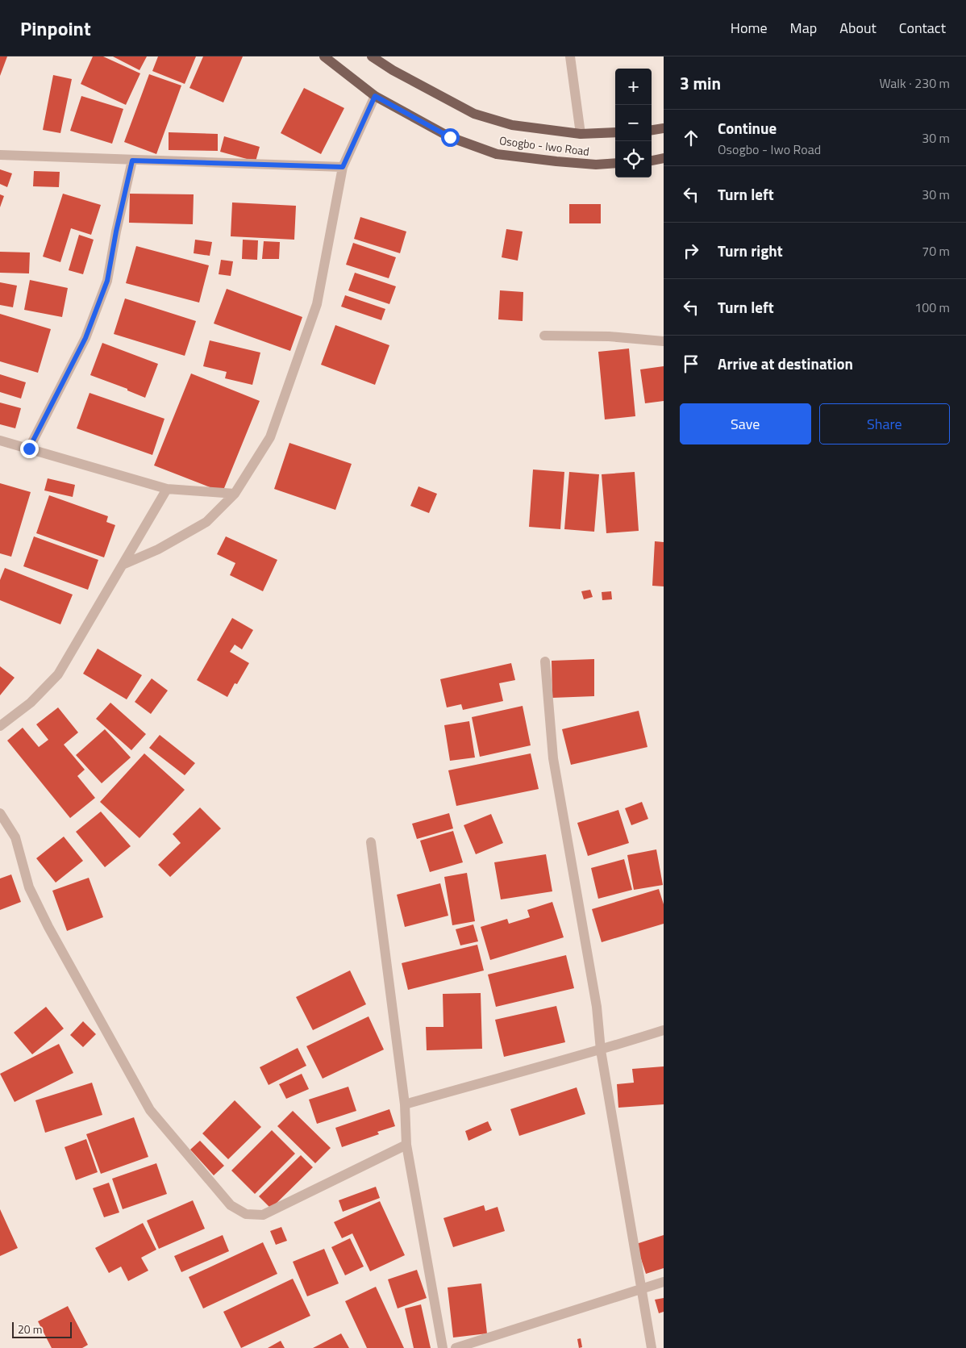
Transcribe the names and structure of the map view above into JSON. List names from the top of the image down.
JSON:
{
  "streets": {
    "main road": ["Osogbo - Iwo Road"]
  },
  "scale_bar": "20 m",
  "page": {
    "header": "Pinpoint",
    "nav": [
      "Home",
      "Map",
      "About",
      "Contact"
    ],
    "heading": ["3 min", "Walk · 230 m"],
    "map_buttons": ["+", "−"],
    "list": [
      ["Continue", "Osogbo - Iwo Road", "30 m"],
      ["Turn left", "30 m"],
      ["Turn right", "70 m"],
      ["Turn left", "100 m"],
      "Arrive at destination"
    ],
    "buttons": ["Save", "Share"],
    "scale": "20 m"
  }
}
